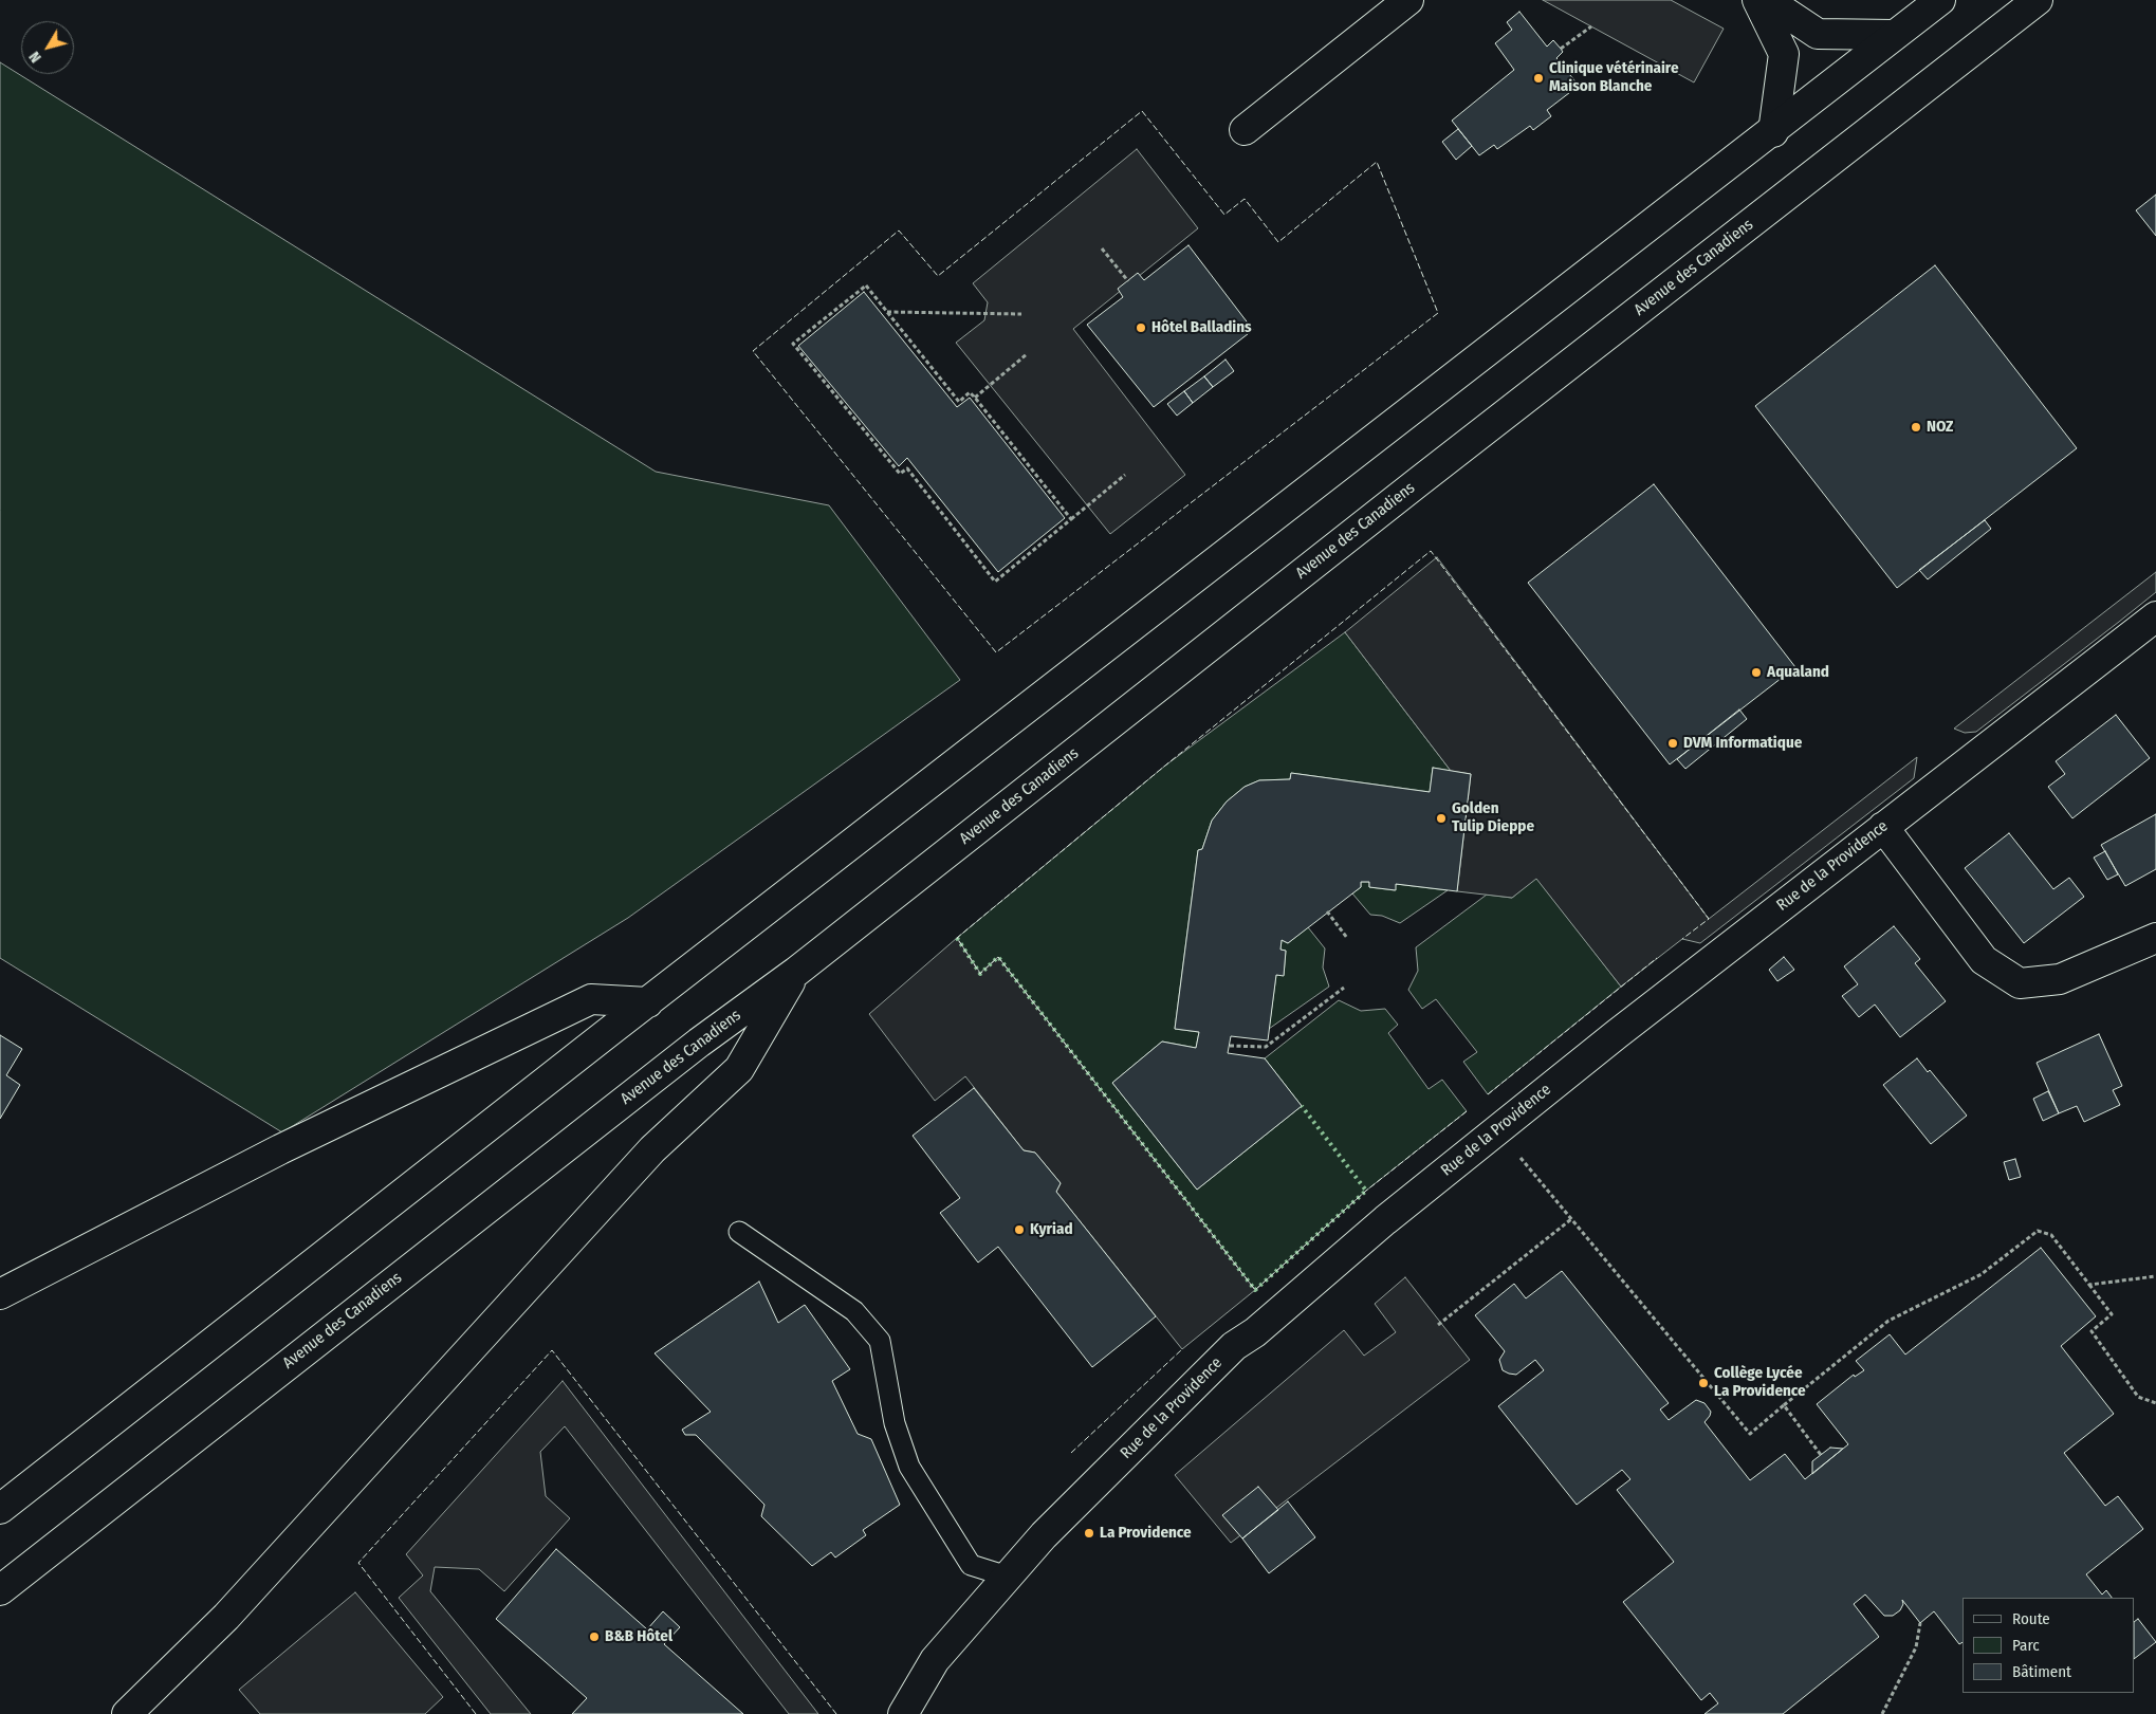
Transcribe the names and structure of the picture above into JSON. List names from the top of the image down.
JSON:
{
  "streets": {
    "main road": ["Avenue des Canadiens", "Rue de la Providence"]
  },
  "places": [
    "Clinique vétérinaire Maison Blanche",
    "Hôtel Balladins",
    "NOZ",
    "Aqualand",
    "DVM Informatique",
    "Golden Tulip Dieppe",
    "Kyriad",
    "Collège Lycée La Providence",
    "La Providence",
    "B&B Hôtel"
  ],
  "legend": ["Route", "Parc", "Bâtiment"],
  "north": "bottom left"
}
